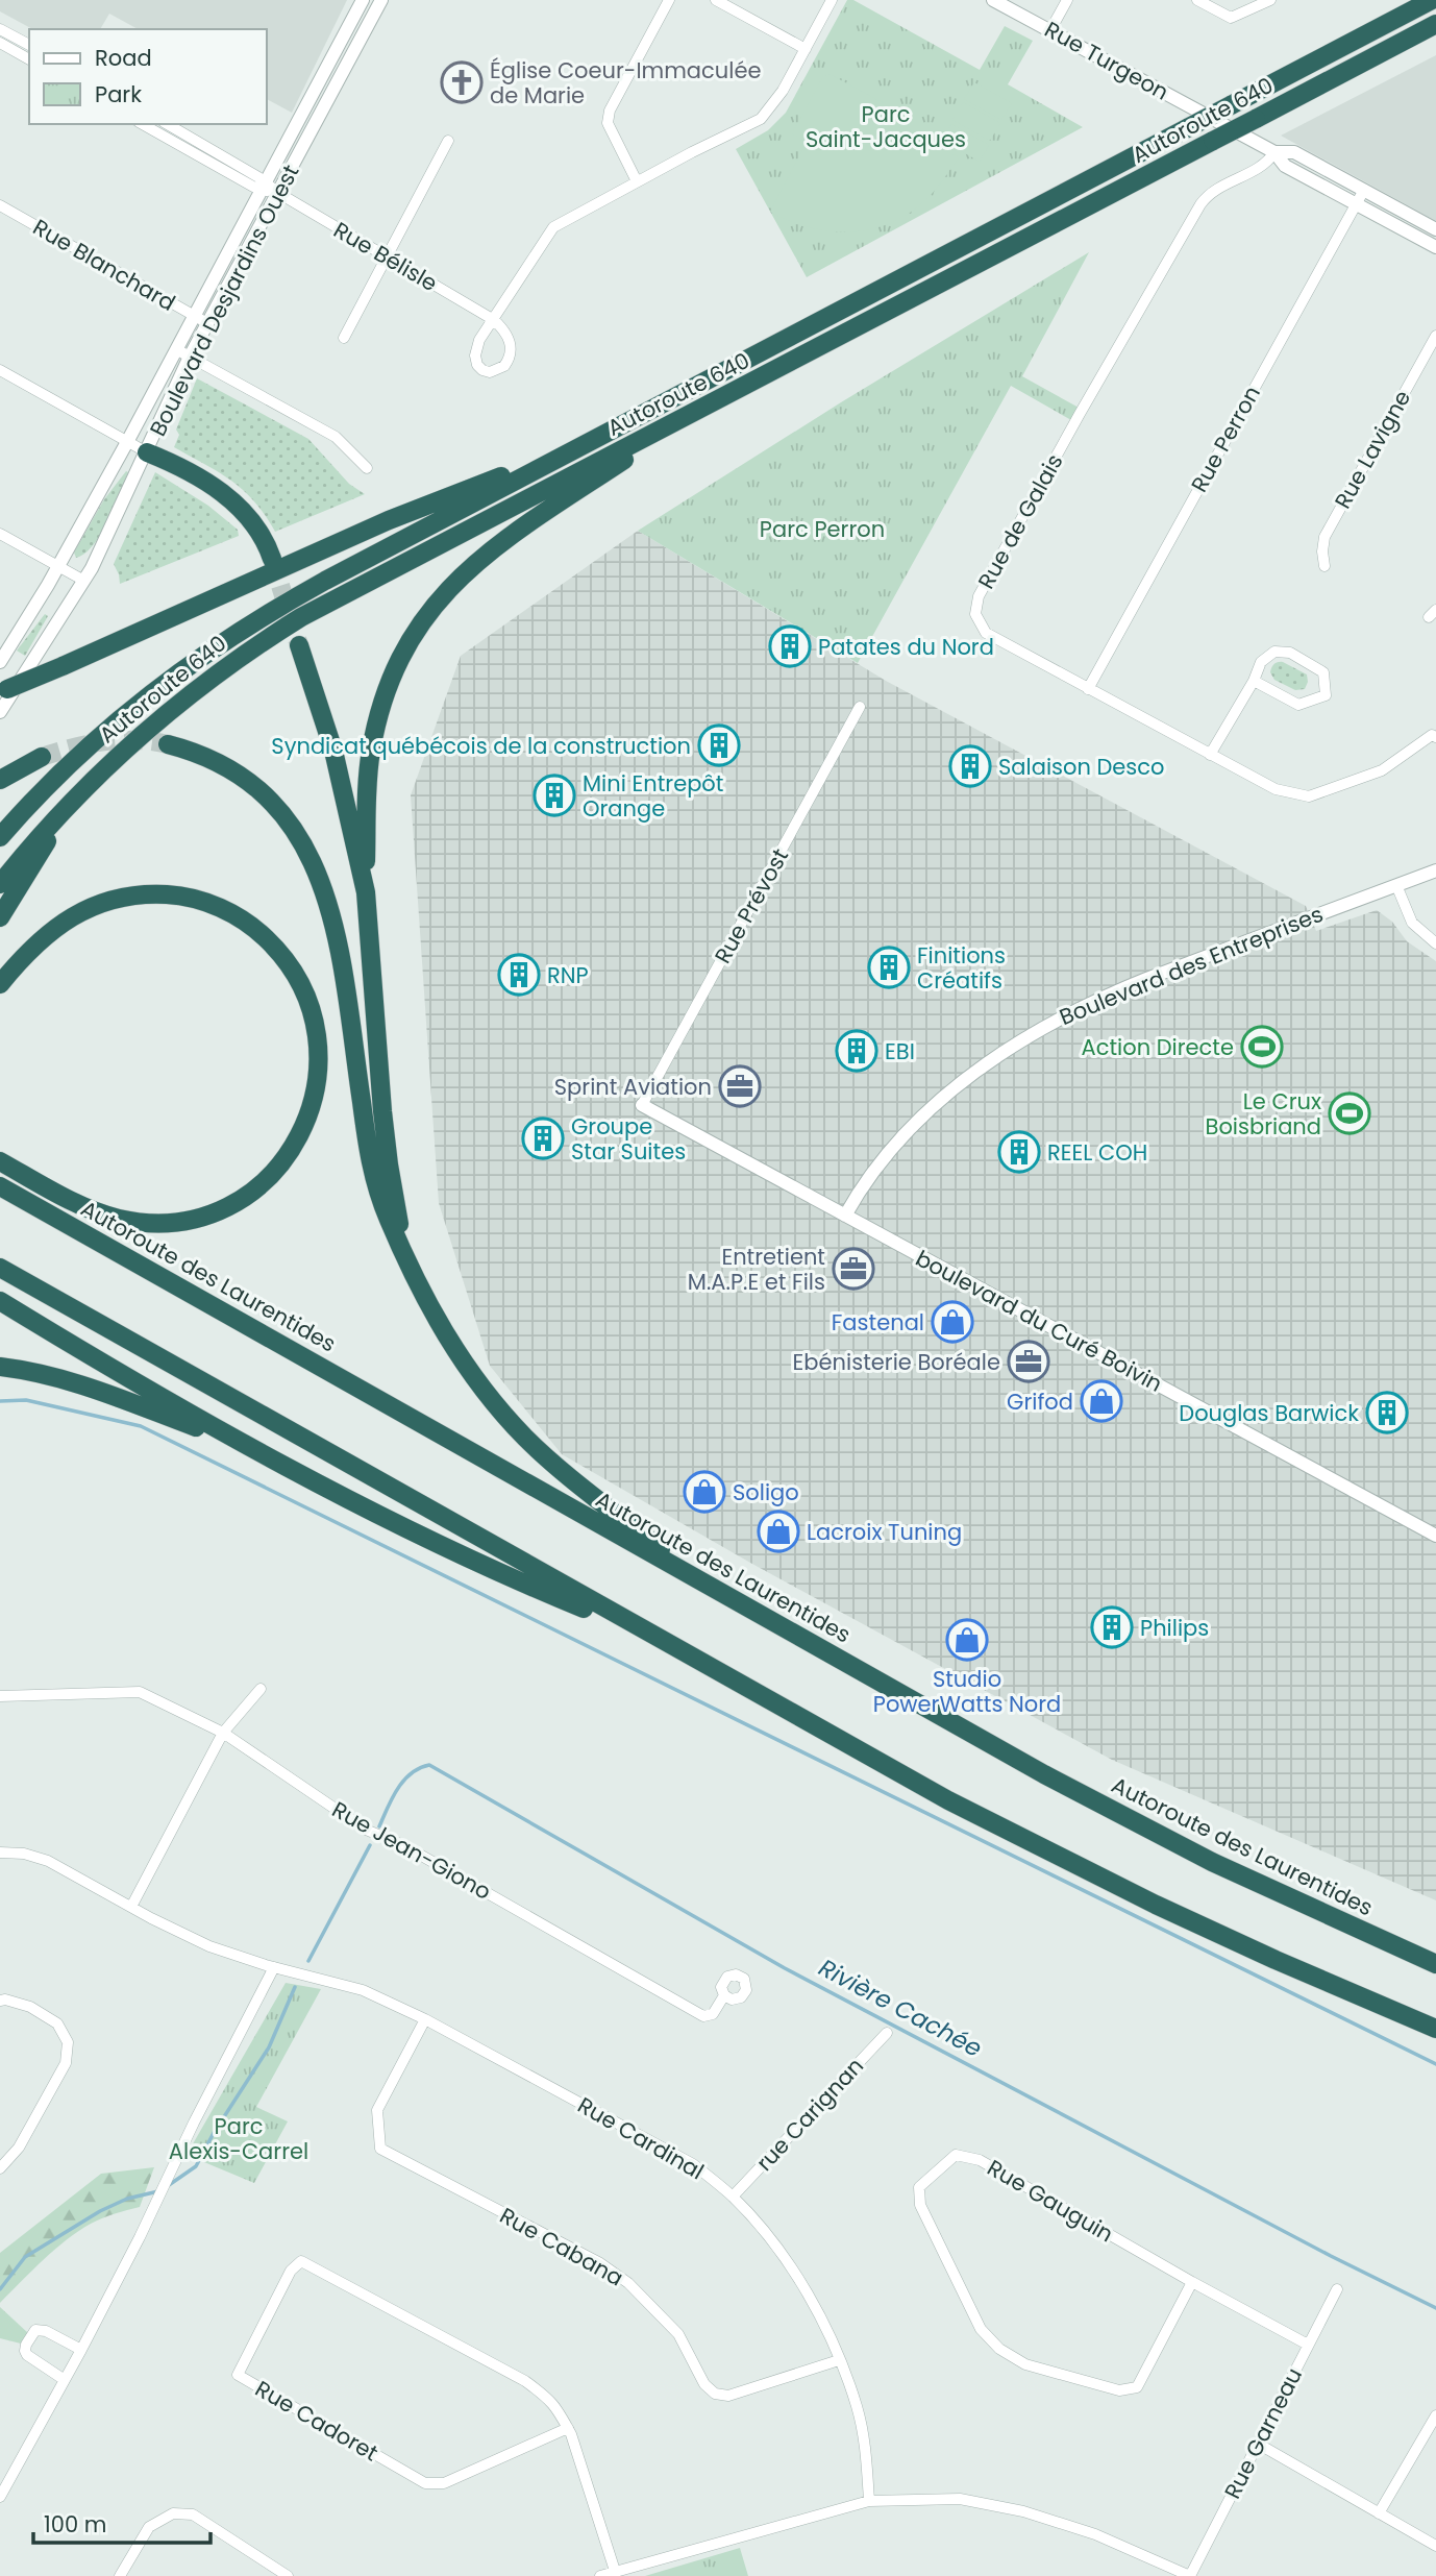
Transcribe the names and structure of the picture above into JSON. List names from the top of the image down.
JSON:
{
  "streets": {
    "highway": ["Autoroute 640", "Autoroute des Laurentides"],
    "street": [
      "Rue Turgeon",
      "Rue Bélisle",
      "Rue Blanchard",
      "Boulevard Desjardins Ouest",
      "Rue Perron",
      "Rue Lavigne",
      "Rue de Galais",
      "Rue Prévost",
      "Boulevard des Entreprises",
      "boulevard du Curé Boivin",
      "Rue Jean-Giono",
      "rue Carignan",
      "Rue Cardinal",
      "Rue Gauguin",
      "Rue Cabana",
      "Rue Cadoret",
      "Rue Garneau"
    ]
  },
  "crossings": [
    ["Rue Turgeon", "Rue de Galais"],
    ["Rue Bélisle", "Boulevard Desjardins Ouest"],
    ["Rue Blanchard", "Boulevard Desjardins Ouest"],
    ["Rue Perron", "Rue de Galais"],
    ["Rue Prévost", "boulevard du Curé Boivin"],
    ["Boulevard des Entreprises", "boulevard du Curé Boivin"],
    ["rue Carignan", "Rue Cardinal"],
    ["Rue Cardinal", "Rue Cabana"],
    ["Rue Gauguin", "Rue Garneau"]
  ],
  "water": ["Rivière Cachée"],
  "parks": ["Parc Saint-Jacques", "Parc Perron", "Parc Alexis-Carrel"],
  "places": {
    "church": ["Église Coeur-Immaculée de Marie"],
    "building": [
      "Patates du Nord",
      "Syndicat québécois de la construction",
      "Salaison Desco",
      "Mini Entrepôt Orange",
      "Finitions Créatifs",
      "RNP",
      "EBI",
      "Groupe Star Suites",
      "REEL COH",
      "Douglas Barwick",
      "Philips"
    ],
    "sports": ["Action Directe", "Le Crux Boisbriand"],
    "office": ["Sprint Aviation", "Entretient M.A.P.E et Fils", "Ebénisterie Boréale"],
    "shop": [
      "Fastenal",
      "Grifod",
      "Soligo",
      "Lacroix Tuning",
      "Studio PowerWatts Nord"
    ]
  },
  "legend": ["Road", "Park"],
  "scale_bar": "100 m"
}
